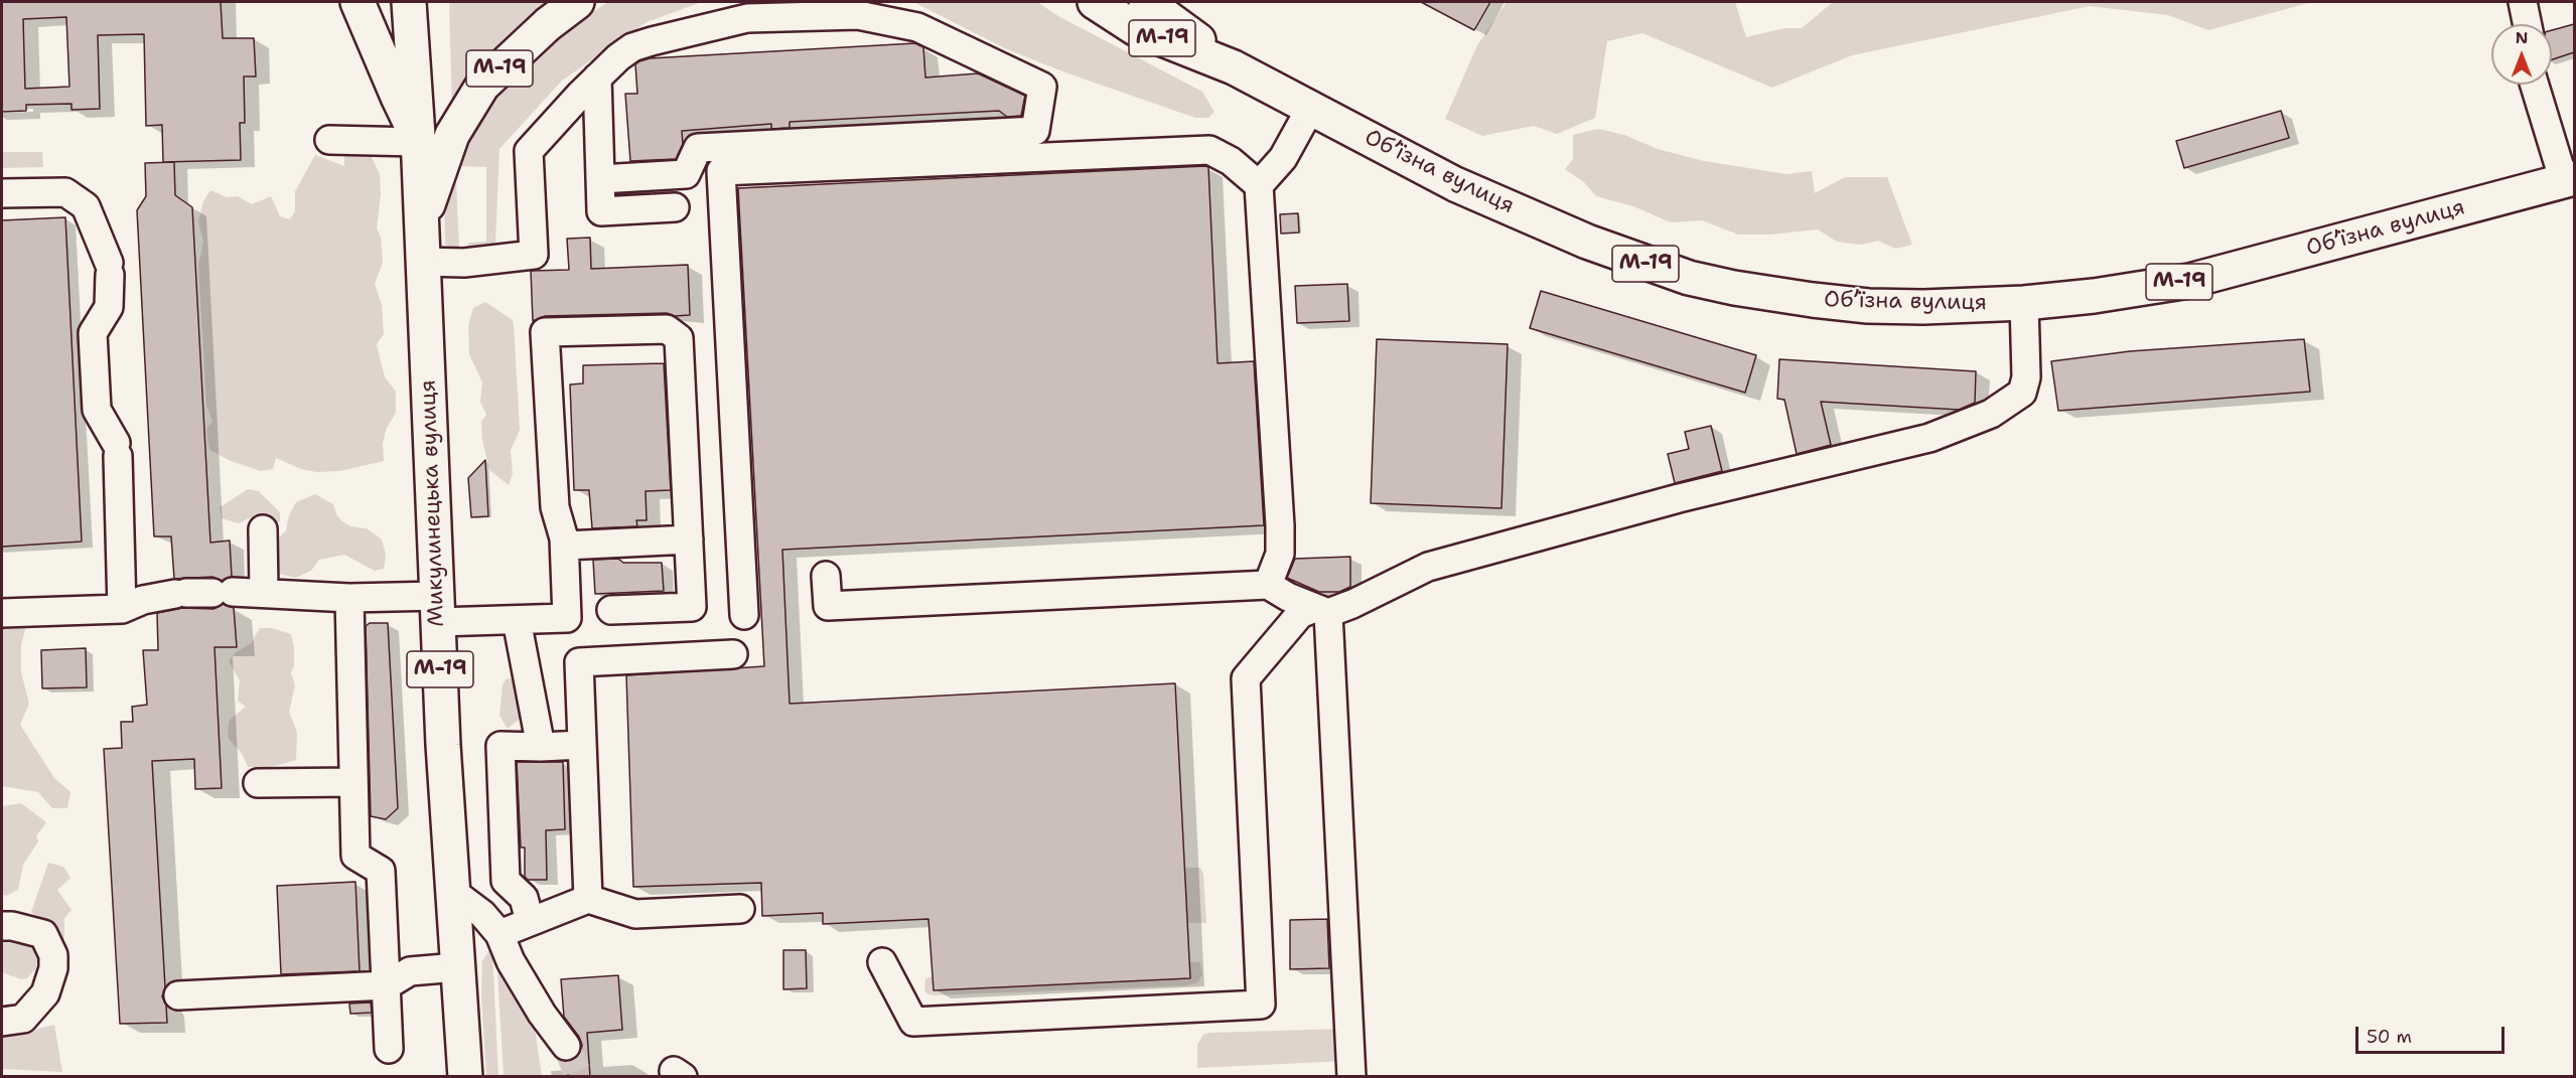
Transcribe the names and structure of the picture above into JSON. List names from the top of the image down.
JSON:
{
  "streets": {
    "highway": ["М-19", "Обʼїзна вулиця", "Микулинецька вулиця"]
  },
  "crossings": [
    ["М-19", "Обʼїзна вулиця"],
    ["М-19", "Микулинецька вулиця"]
  ],
  "scale_bar": "50 m",
  "north": "top"
}
